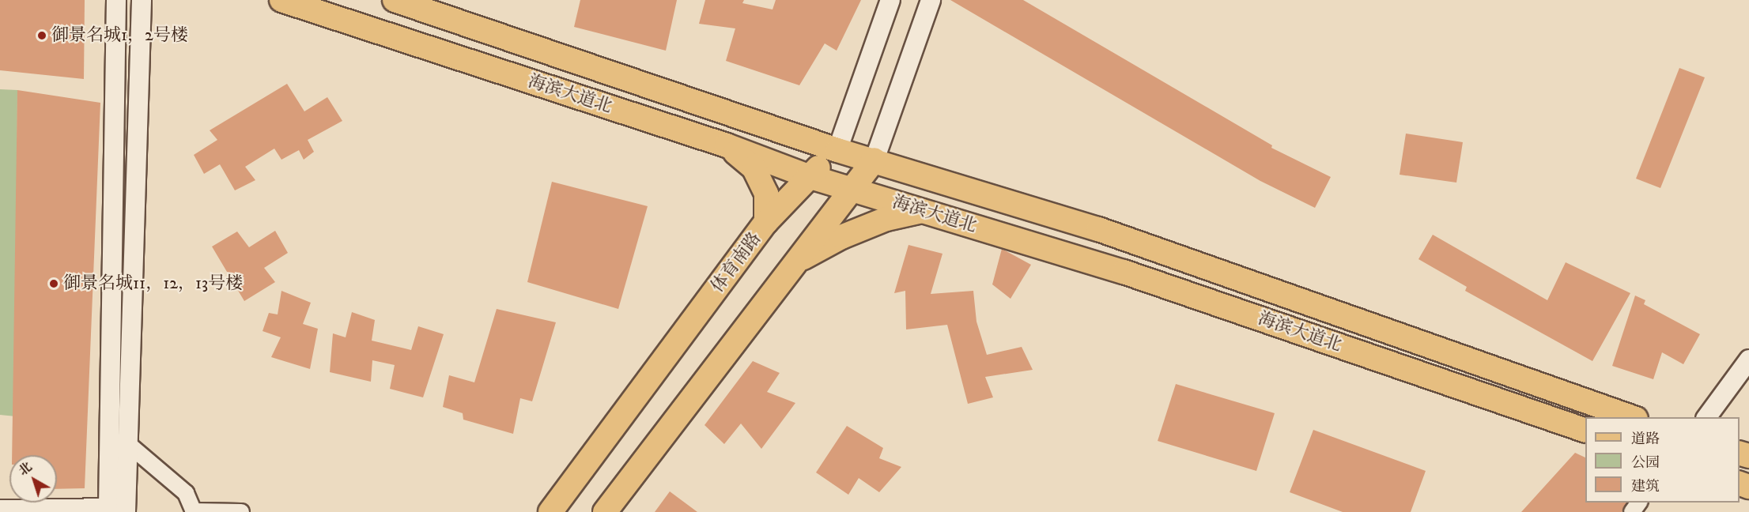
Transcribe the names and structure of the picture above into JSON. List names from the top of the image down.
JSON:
{
  "streets": {
    "main road": ["海滨大道北", "体育南路"]
  },
  "crossings": [
    ["海滨大道北", "体育南路"]
  ],
  "places": ["御景名城1，2号楼", "御景名城11，12，13号楼"],
  "legend": ["道路", "公园", "建筑"],
  "north": "top left"
}
